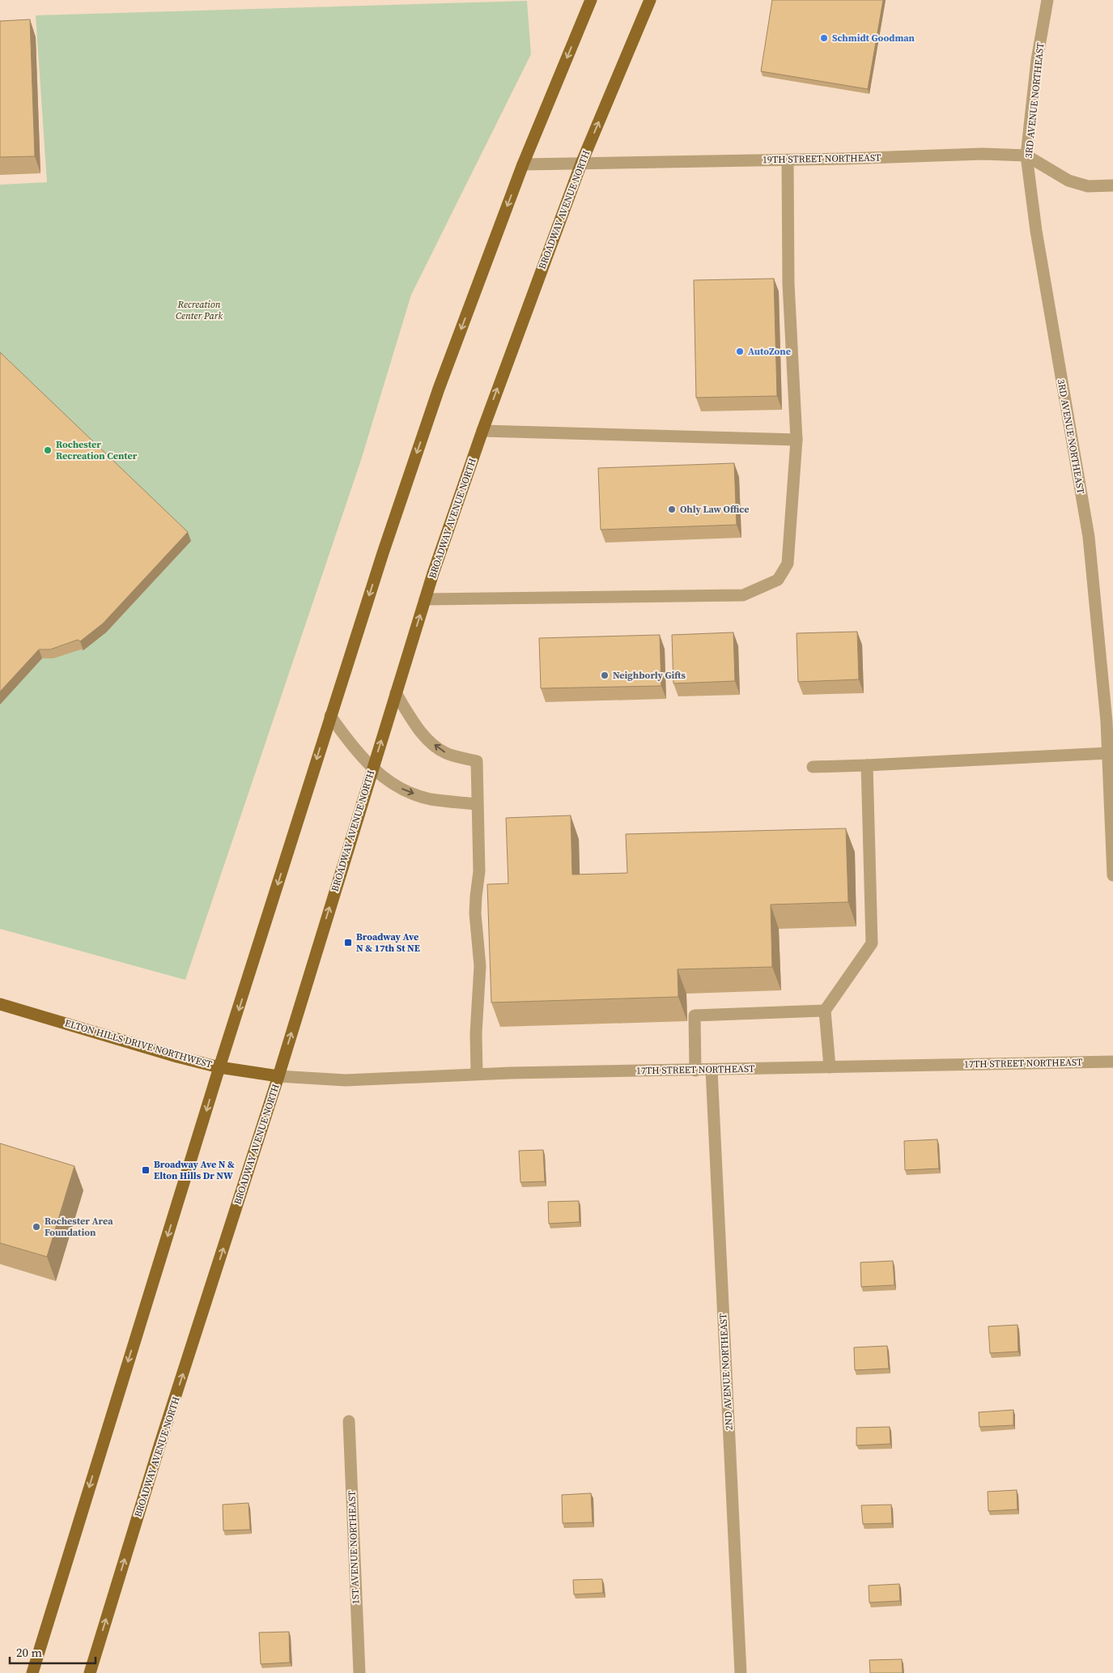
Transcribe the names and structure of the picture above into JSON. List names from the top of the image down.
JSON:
{
  "streets": {
    "main road": ["BROADWAY AVENUE NORTH", "ELTON HILLS DRIVE NORTHWEST"],
    "street": [
      "3RD AVENUE NORTHEAST",
      "19TH STREET NORTHEAST",
      "17TH STREET NORTHEAST",
      "2ND AVENUE NORTHEAST",
      "1ST AVENUE NORTHEAST"
    ]
  },
  "crossings": [
    ["3RD AVENUE NORTHEAST", "19TH STREET NORTHEAST"],
    ["19TH STREET NORTHEAST", "BROADWAY AVENUE NORTH"],
    ["BROADWAY AVENUE NORTH", "ELTON HILLS DRIVE NORTHWEST"],
    ["BROADWAY AVENUE NORTH", "17TH STREET NORTHEAST"],
    ["ELTON HILLS DRIVE NORTHWEST", "17TH STREET NORTHEAST"],
    ["17TH STREET NORTHEAST", "2ND AVENUE NORTHEAST"]
  ],
  "parks": ["Recreation Center Park"],
  "places": {
    "other": [
      "Schmidt Goodman",
      "AutoZone",
      "Rochester Recreation Center",
      "Ohly Law Office",
      "Neighborly Gifts",
      "Rochester Area Foundation"
    ],
    "transit": ["Broadway Ave N & 17th St NE", "Broadway Ave N & Elton Hills Dr NW"]
  },
  "scale_bar": "20 m"
}
